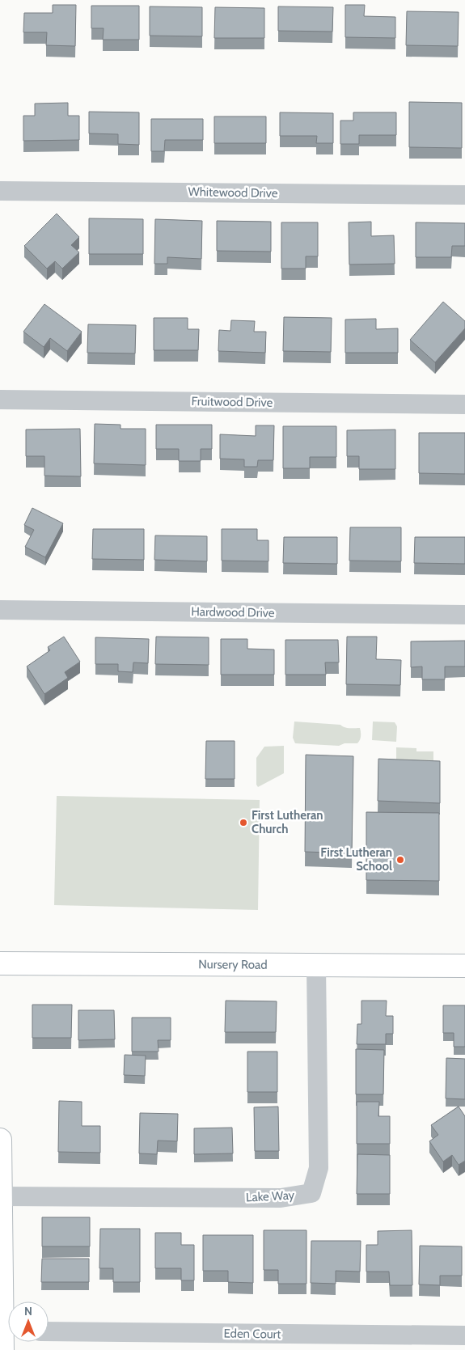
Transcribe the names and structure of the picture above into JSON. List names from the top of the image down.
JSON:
{
  "streets": {
    "street": [
      "Whitewood Drive",
      "Fruitwood Drive",
      "Hardwood Drive",
      "Nursery Road",
      "Lake Way",
      "Eden Court"
    ]
  },
  "crossings": [
    ["Nursery Road", "Lake Way"]
  ],
  "places": ["First Lutheran Church", "First Lutheran School"],
  "north": "top"
}
